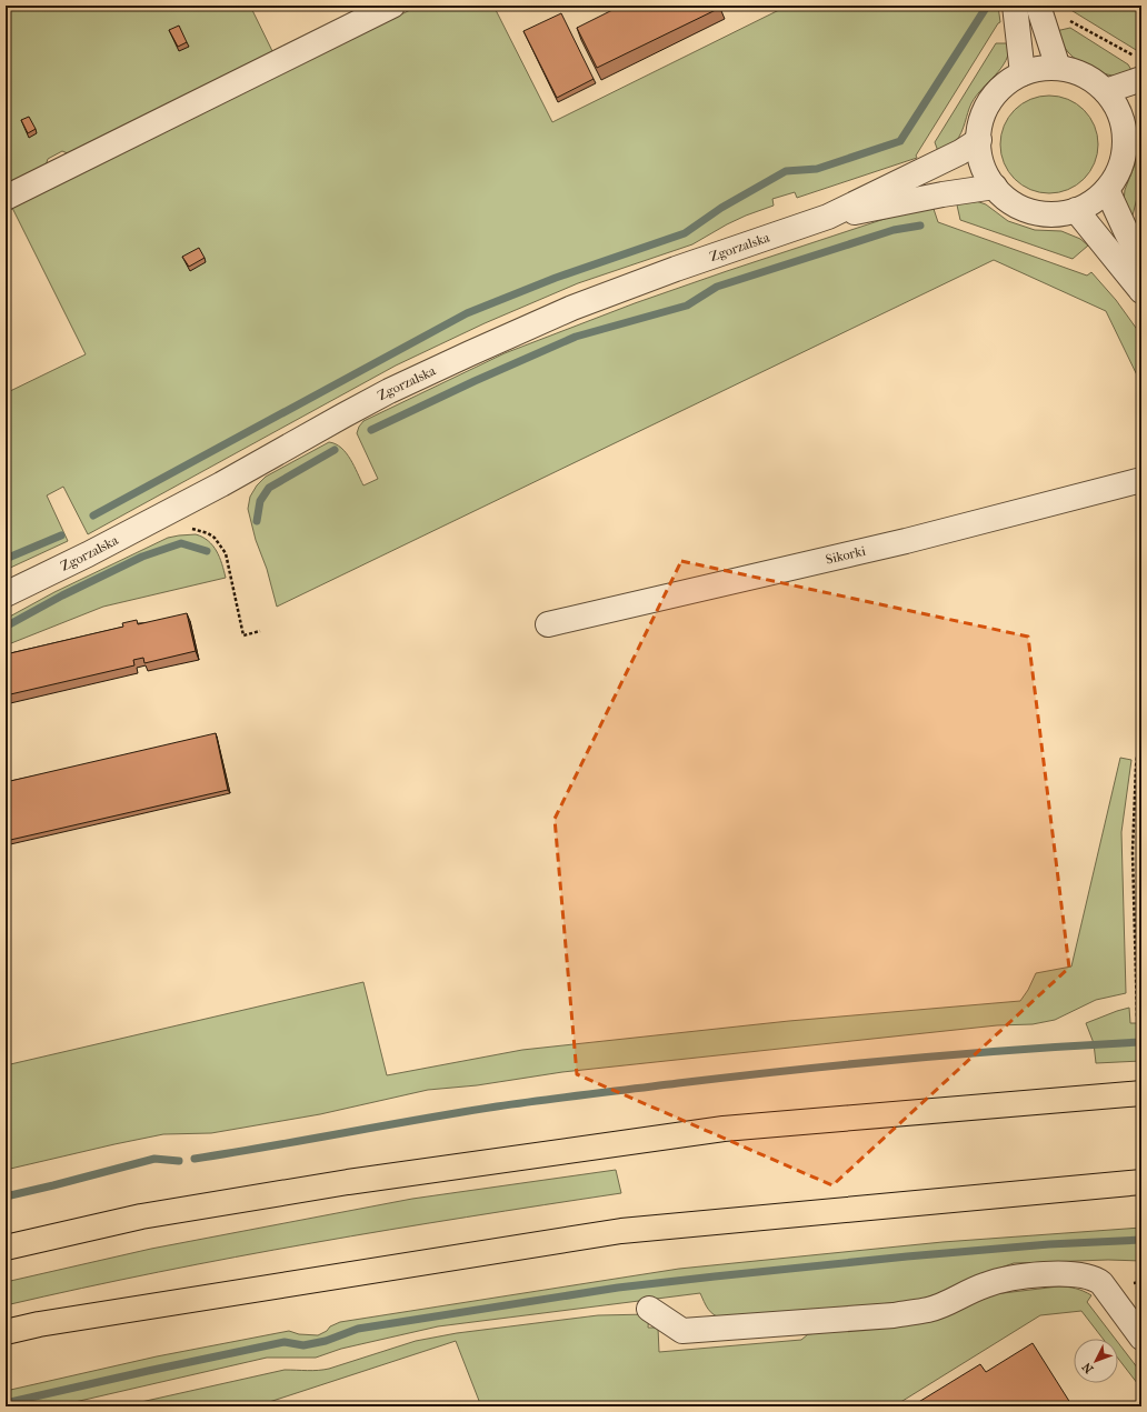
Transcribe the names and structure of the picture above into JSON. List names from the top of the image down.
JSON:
{
  "streets": {
    "street": ["Zgorzalska", "Sikorki"]
  },
  "north": "bottom left"
}
